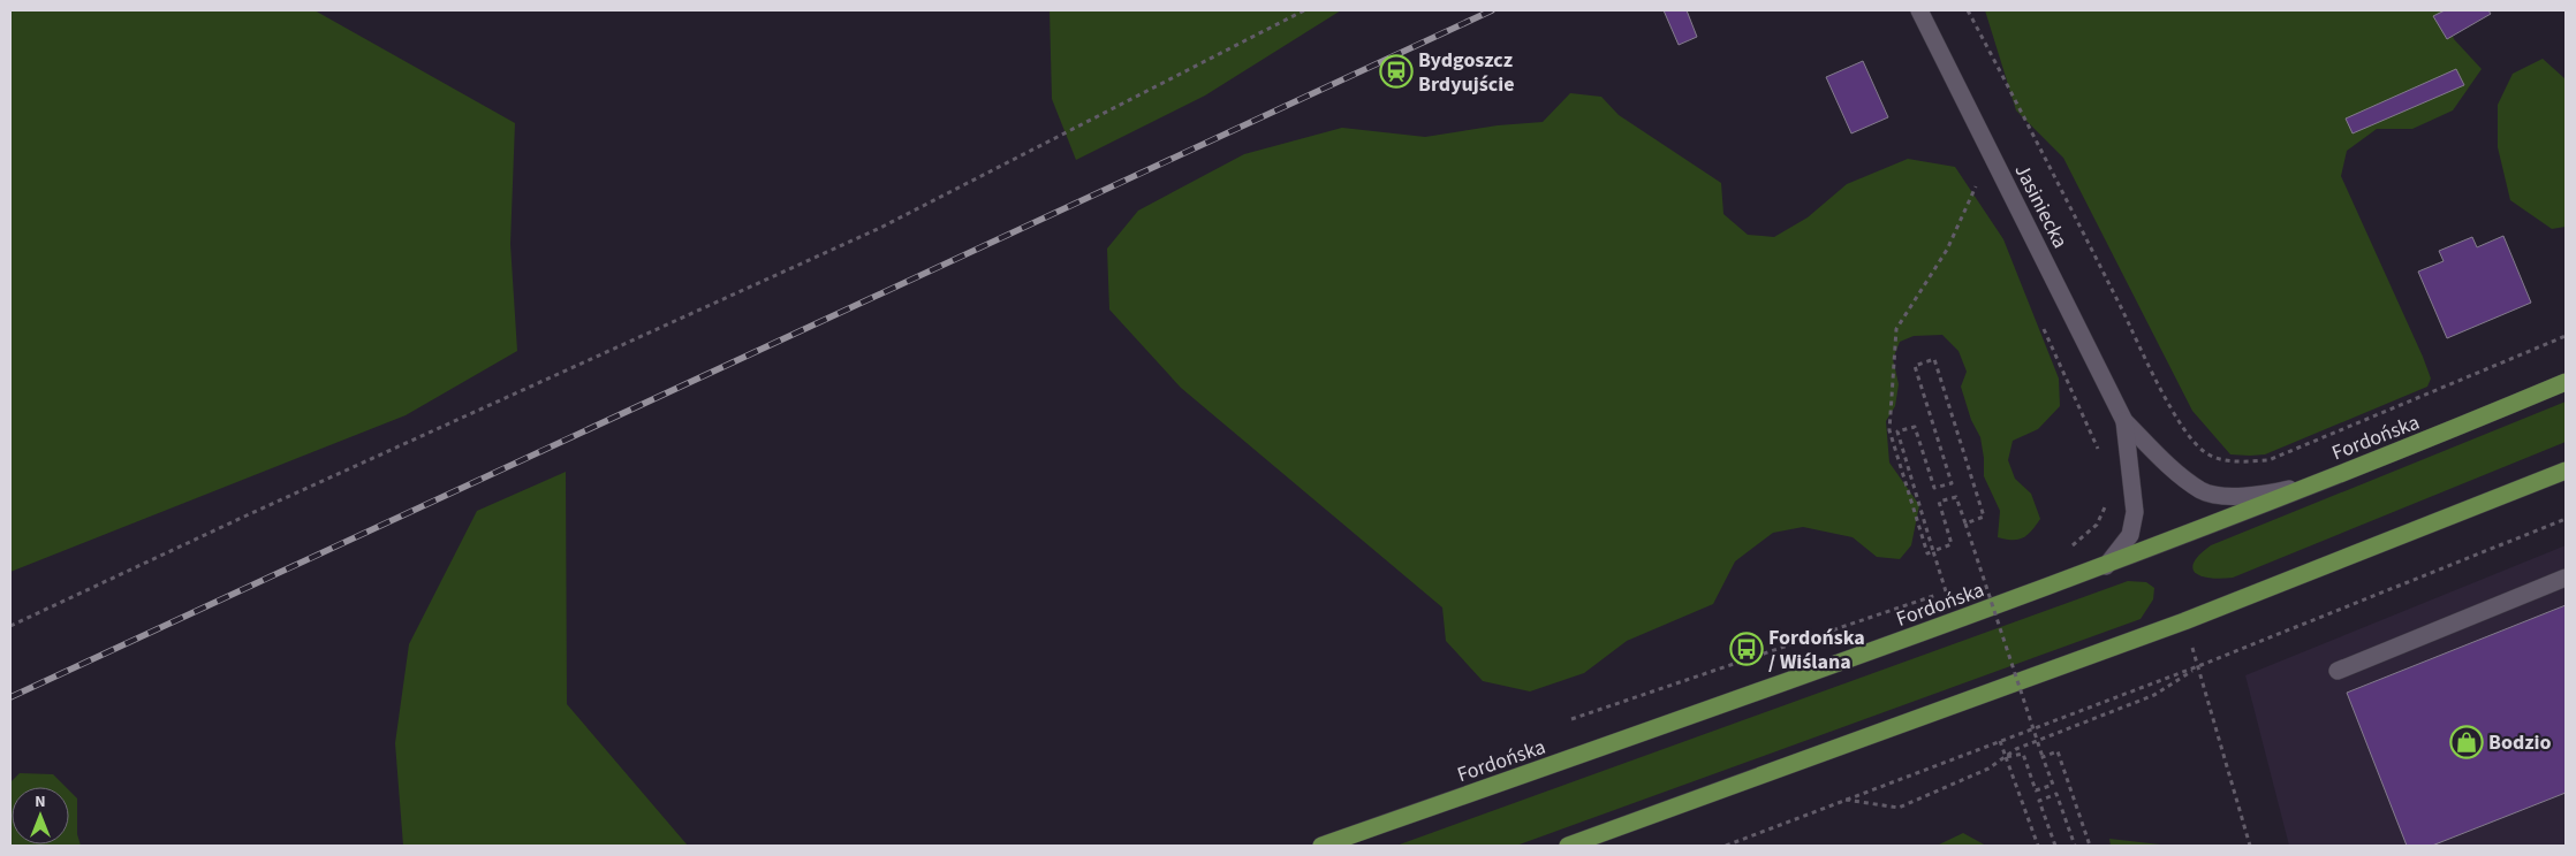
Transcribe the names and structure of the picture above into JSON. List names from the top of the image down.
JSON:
{
  "streets": {
    "main road": ["Fordońska"],
    "street": ["Jasiniecka"]
  },
  "crossings": [
    ["Jasiniecka", "Fordońska"]
  ],
  "places": {
    "station": ["Bydgoszcz Brdyujście"],
    "bus stop": ["Fordońska / Wiślana"],
    "shop": ["Bodzio"]
  },
  "north": "top"
}
